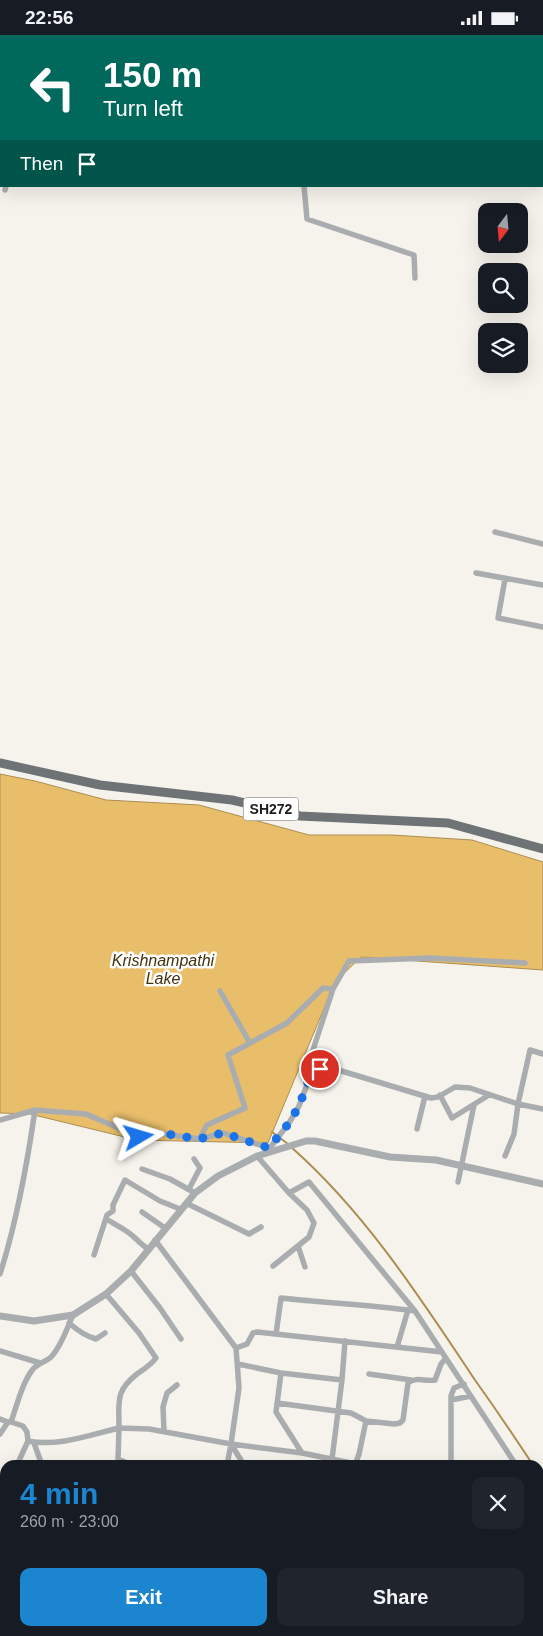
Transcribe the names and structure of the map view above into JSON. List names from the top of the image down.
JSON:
{
  "streets": {
    "main road": ["SH272"]
  },
  "water": ["Krishnampathi Lake"],
  "north": "bottom",
  "page": {
    "status": "22:56",
    "turn": ["150 m", "Turn left"],
    "then": "Then",
    "heading": ["4 min", "260 m · 23:00"],
    "buttons": ["Exit", "Share"]
  }
}
